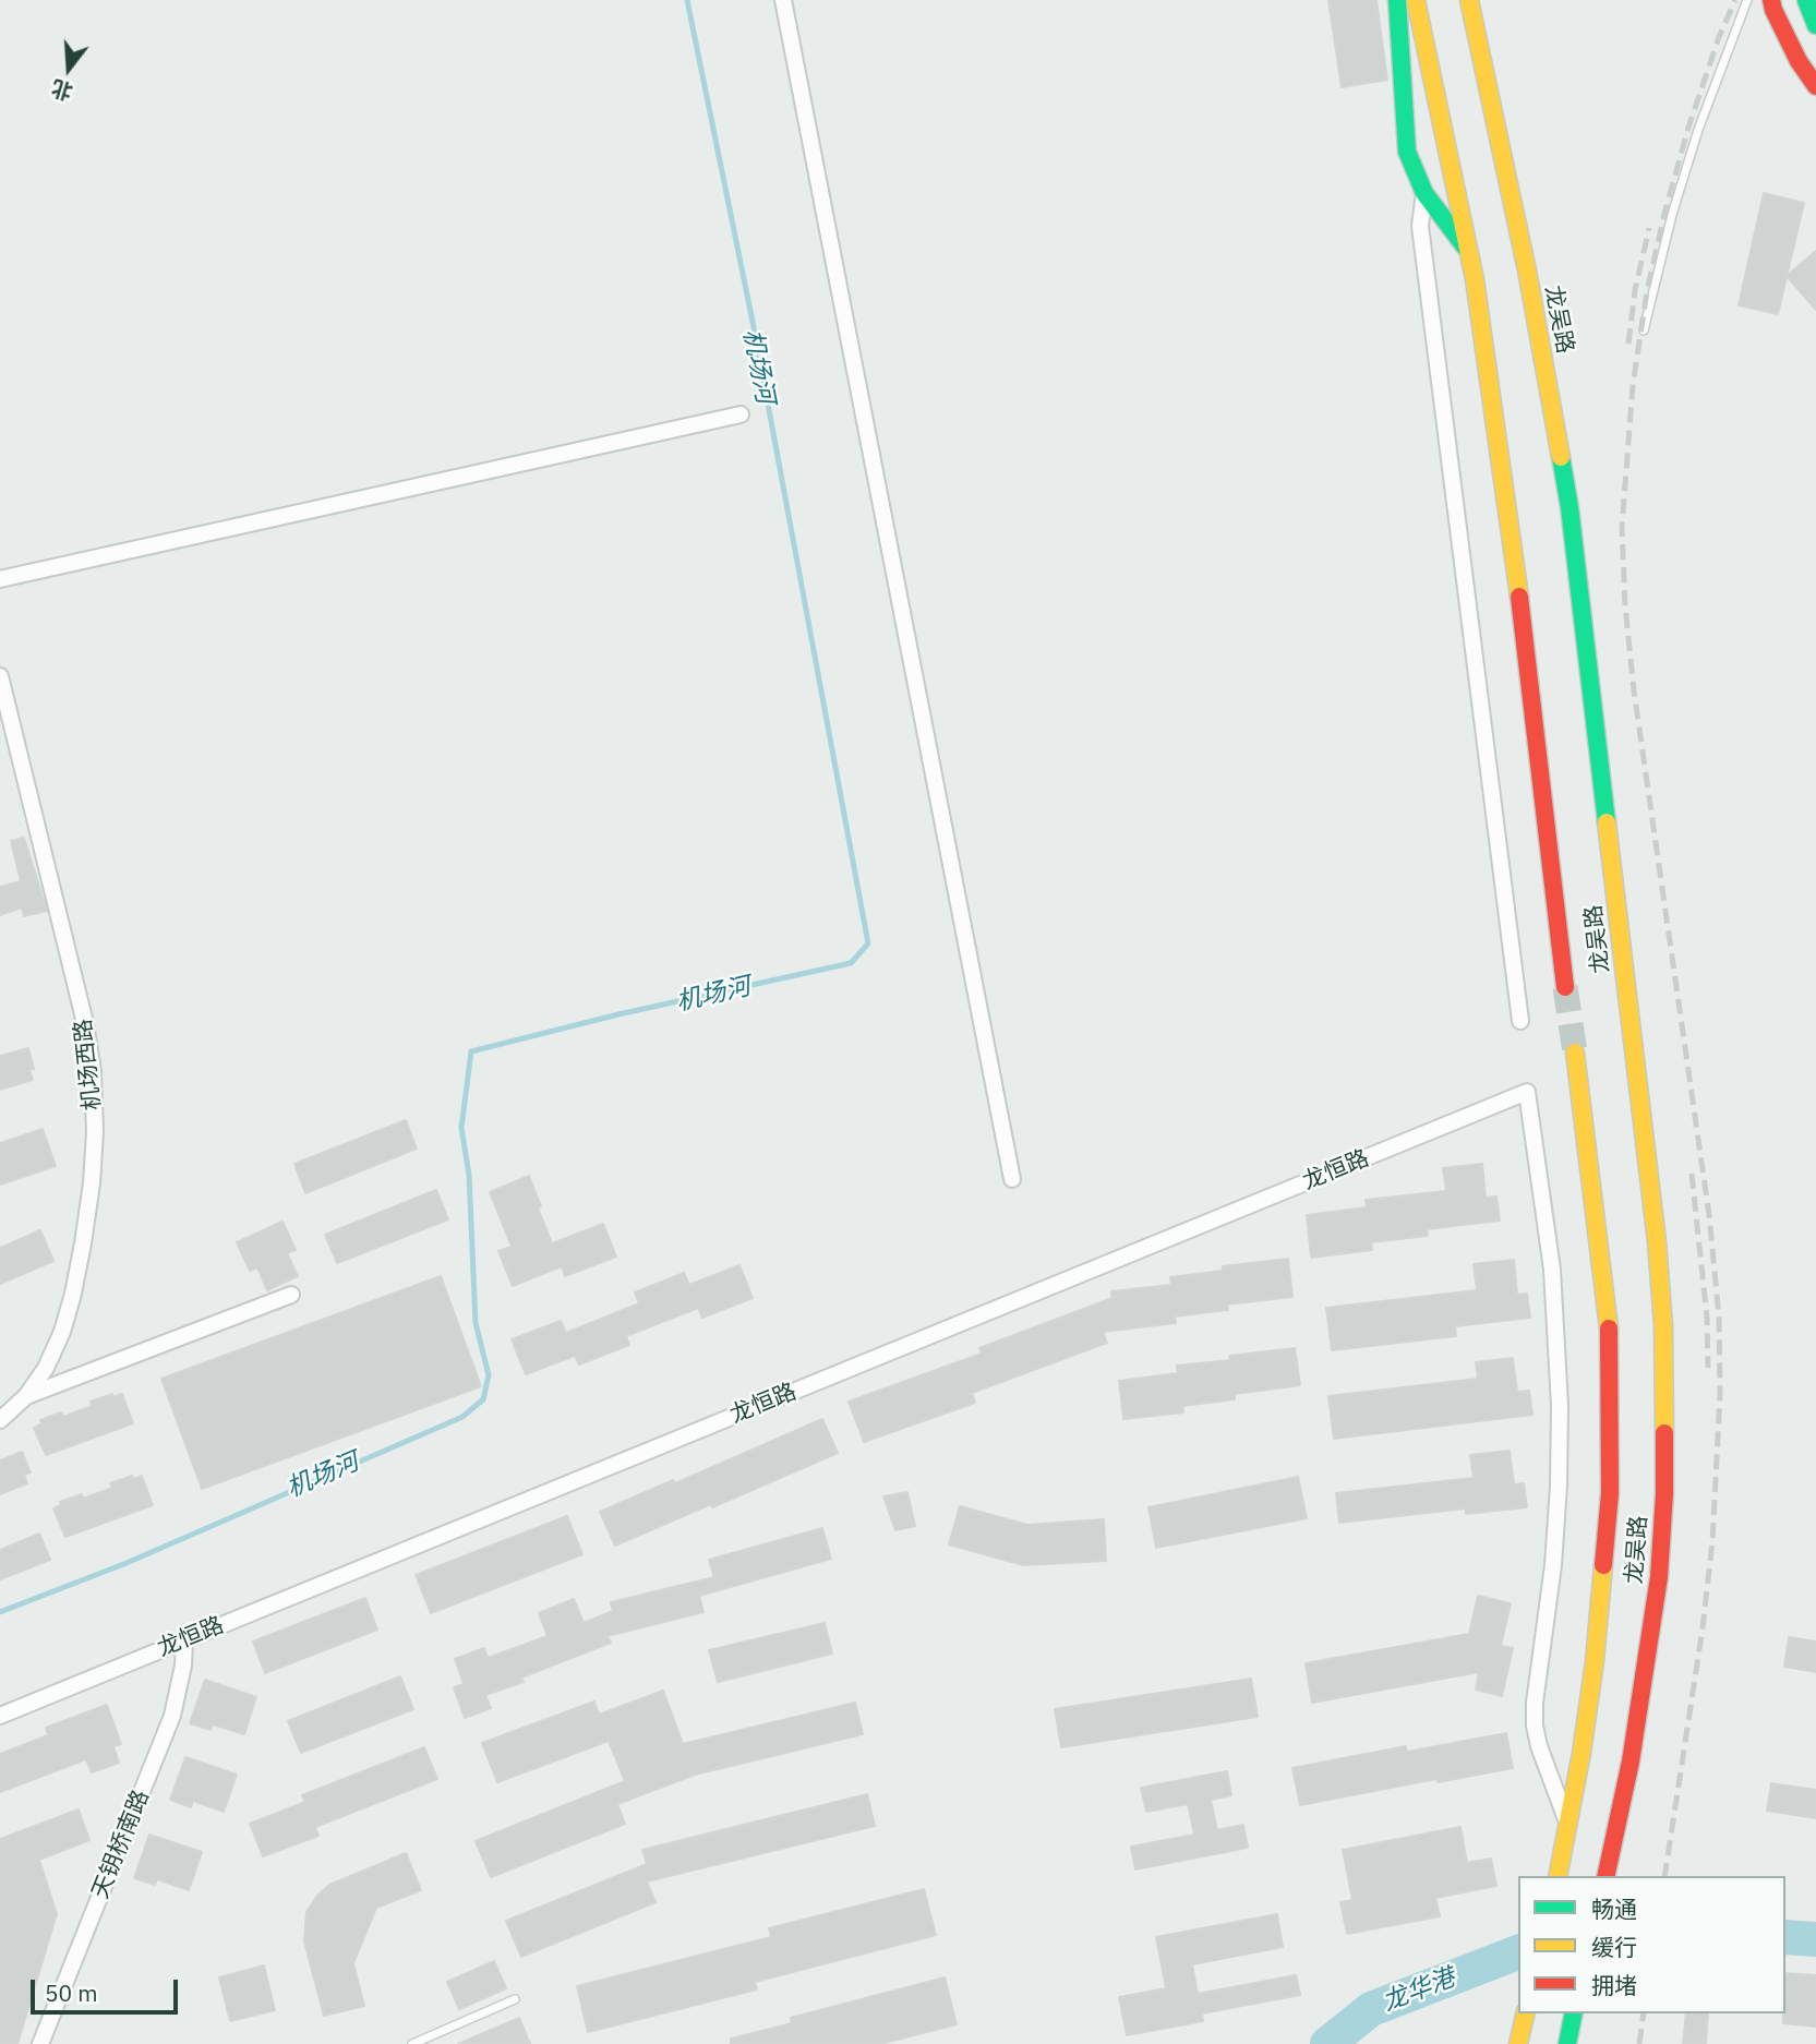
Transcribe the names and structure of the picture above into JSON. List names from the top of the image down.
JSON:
{
  "streets": {
    "main road": ["龙吴路"],
    "street": ["机场西路", "龙恒路", "天钥桥南路"]
  },
  "crossings": [
    ["龙吴路", "龙恒路"],
    ["龙恒路", "天钥桥南路"]
  ],
  "water": ["机场河", "龙华港"],
  "legend": ["畅通", "缓行", "拥堵"],
  "scale_bar": "50 m",
  "north": "bottom"
}
